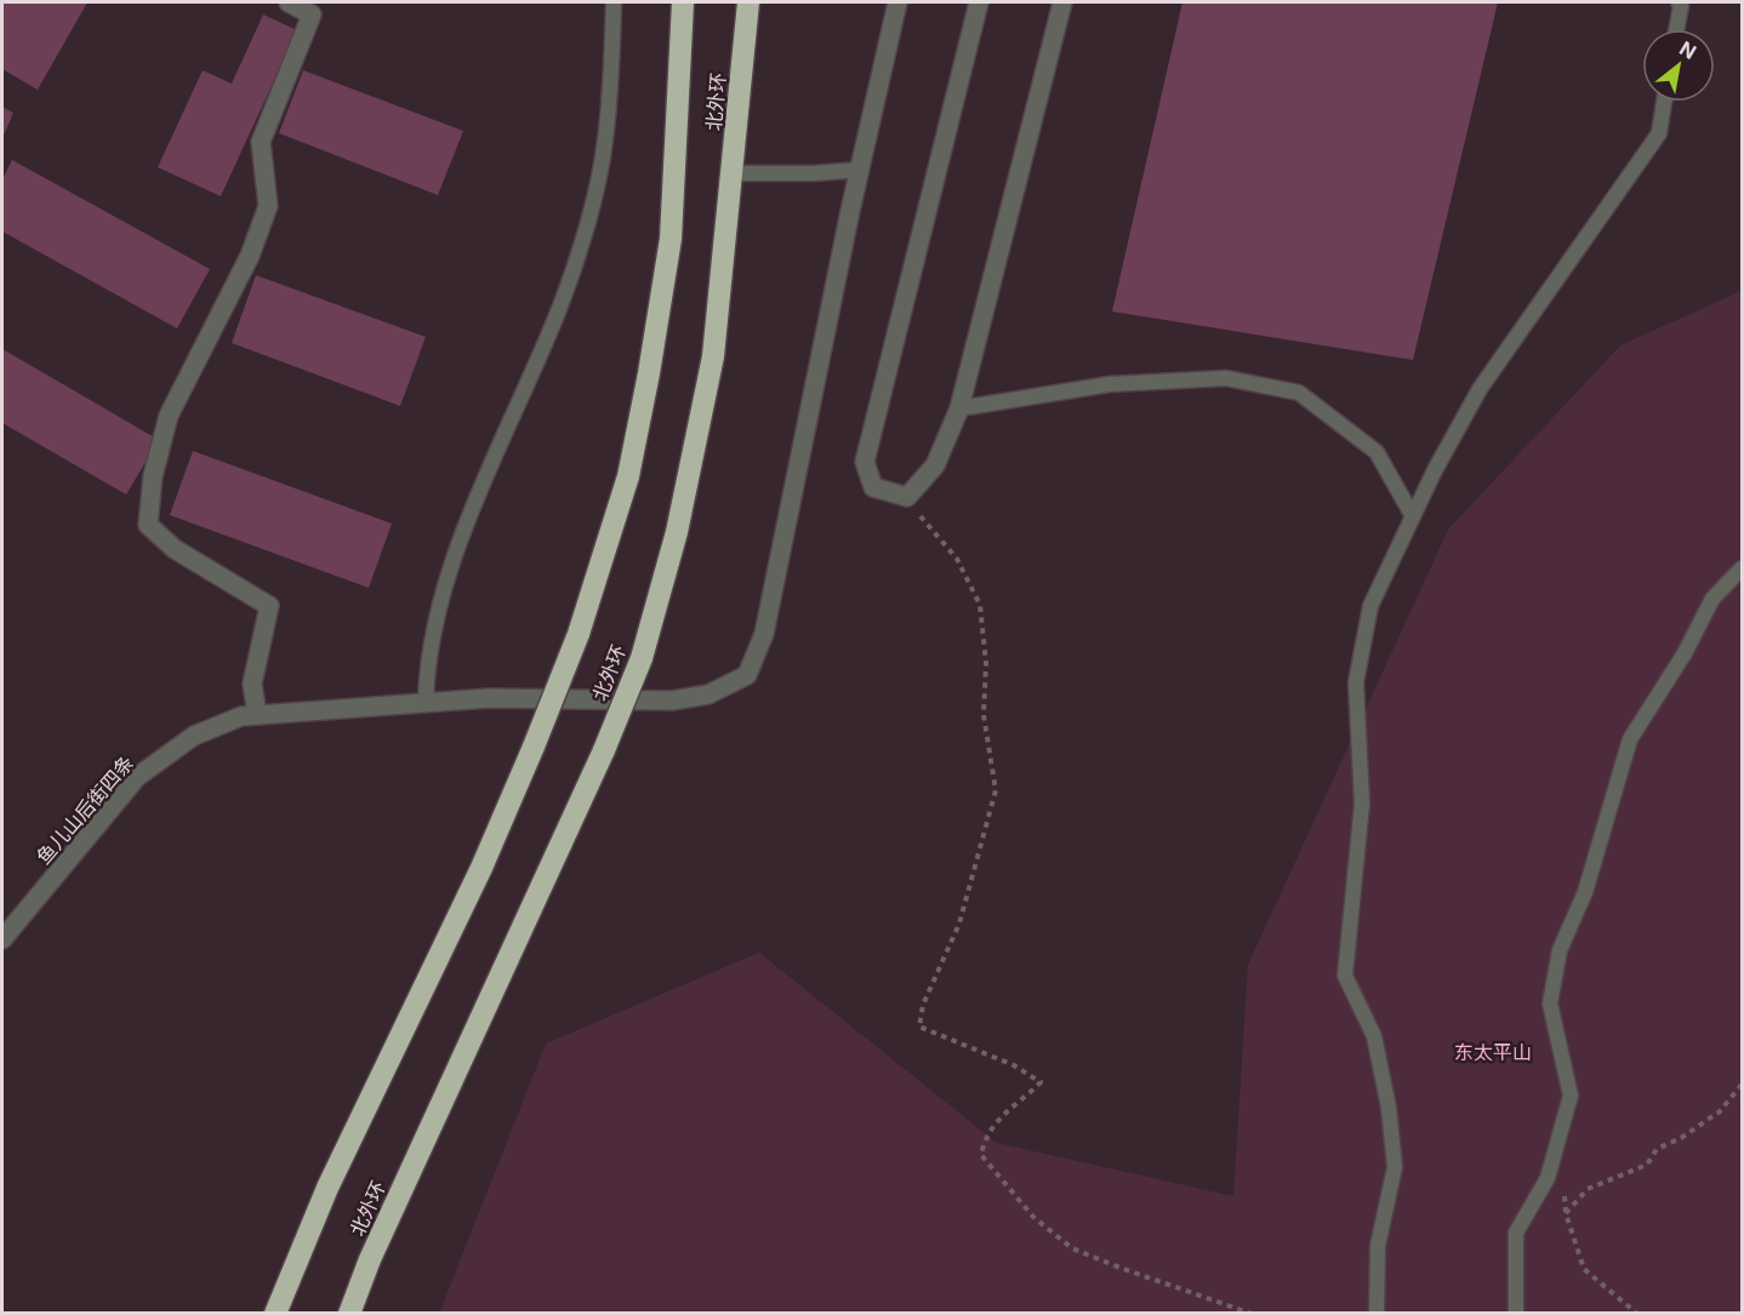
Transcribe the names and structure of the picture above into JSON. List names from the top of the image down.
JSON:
{
  "streets": {
    "highway": ["北外环"],
    "street": ["鱼儿山后街四条"]
  },
  "parks": ["东太平山"],
  "north": "top right"
}
